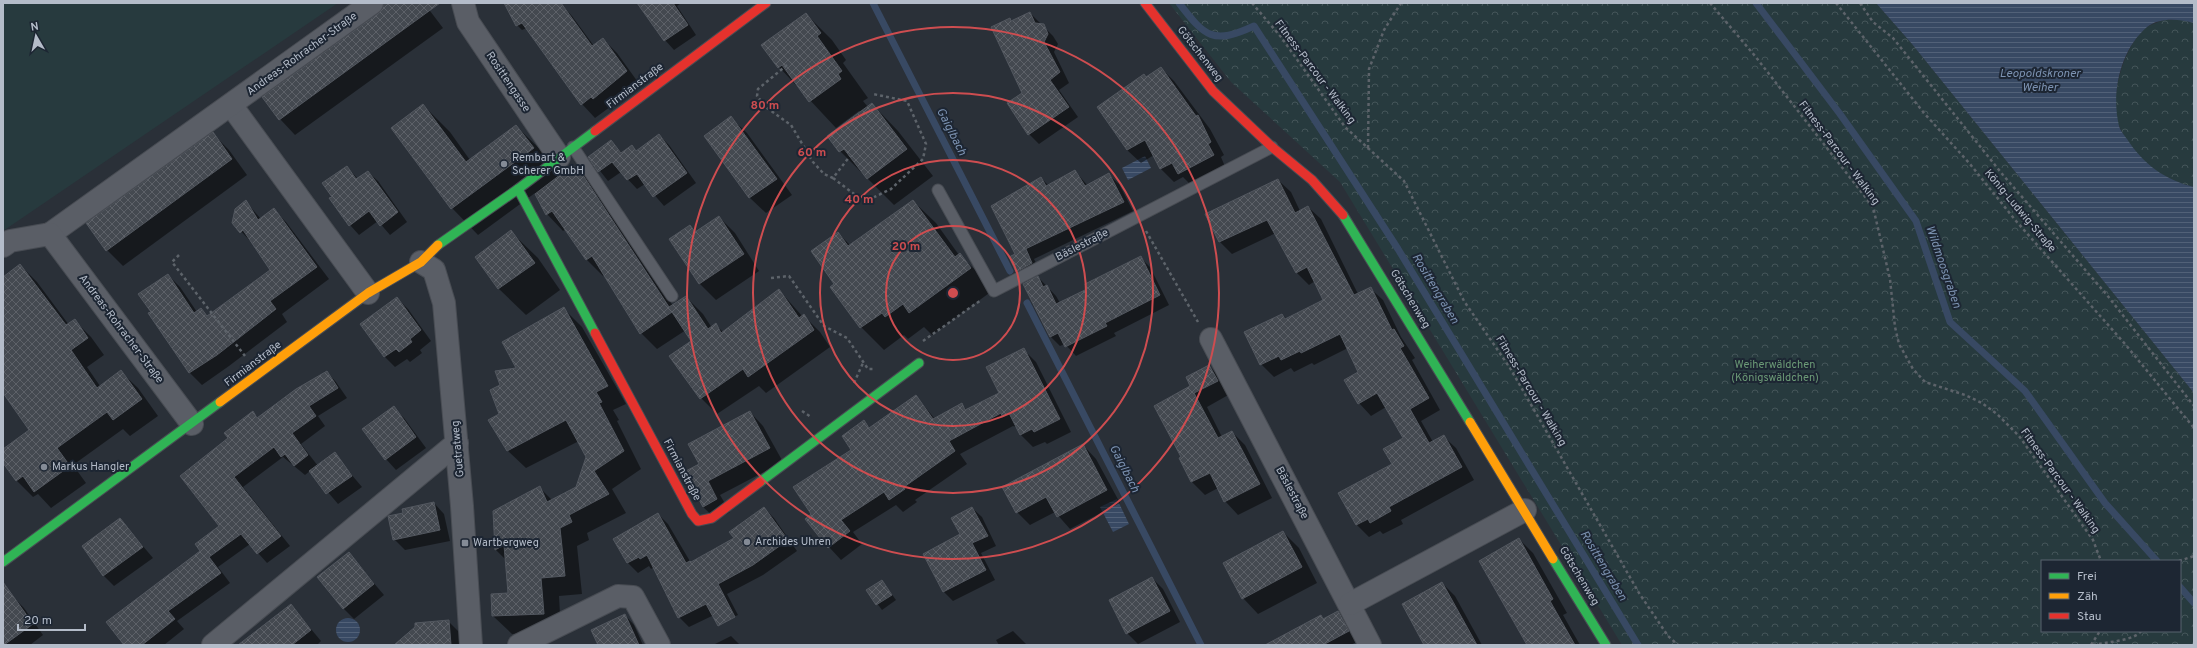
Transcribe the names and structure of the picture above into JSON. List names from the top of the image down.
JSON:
{
  "streets": {
    "street": [
      "Andreas-Rohracher-Straße",
      "Götschenweg",
      "Rosittengasse",
      "Firmianstraße",
      "Bäslestraße",
      "Guetratweg"
    ],
    "path": ["Fitness-Parcour - Walking", "König-Ludwig-Straße"]
  },
  "crossings": [
    ["Andreas-Rohracher-Straße", "Firmianstraße"],
    ["Götschenweg", "Bäslestraße"],
    ["Rosittengasse", "Firmianstraße"],
    ["Firmianstraße", "Guetratweg"]
  ],
  "water": [
    "Leopoldskroner Weiher",
    "Gaiglbach",
    "Wildmoosgraben",
    "Rosittengraben"
  ],
  "parks": ["Weiherwäldchen (Königswäldchen)"],
  "places": {
    "other": ["Rembart & Scherer GmbH", "Markus Hangler", "Archides Uhren"],
    "transit": ["Wartbergweg"]
  },
  "legend": ["Frei", "Zäh", "Stau"],
  "scale_bar": "20 m",
  "north": "top",
  "rings": [
    "80 m",
    "60 m",
    "40 m",
    "20 m"
  ]
}
